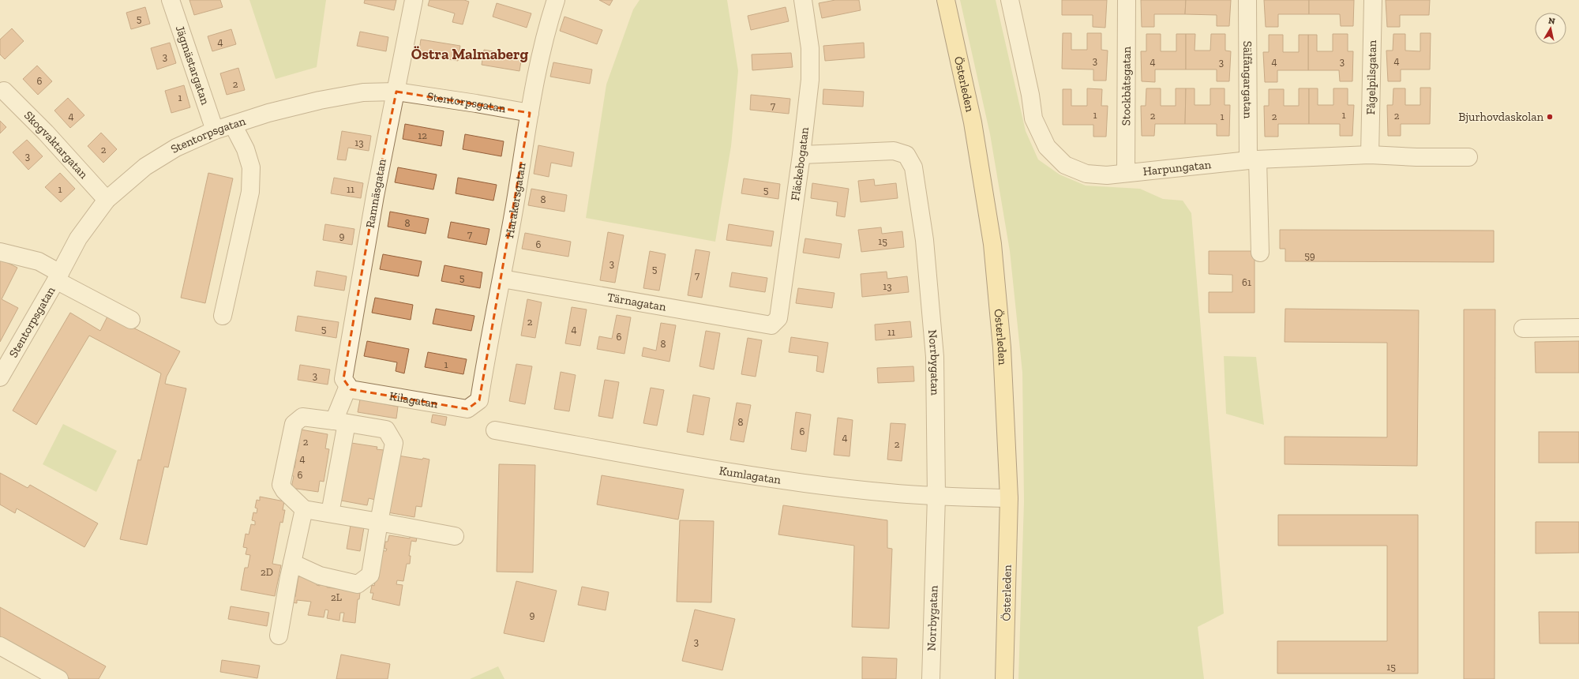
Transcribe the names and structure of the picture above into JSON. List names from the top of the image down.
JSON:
{
  "streets": {
    "main road": ["Österleden"],
    "street": [
      "Jägmästargatan",
      "Fågelpilsgatan",
      "Sälfångargatan",
      "Stockbåtsgatan",
      "Stentorpsgatan",
      "Skogvaktargatan",
      "Fläckebogatan",
      "Harpungatan",
      "Ramnäsgatan",
      "Harakersgatan",
      "Tärnagatan",
      "Norrbygatan",
      "Kilagatan",
      "Kumlagatan"
    ]
  },
  "crossings": [
    ["Jägmästargatan", "Stentorpsgatan"],
    ["Fågelpilsgatan", "Harpungatan"],
    ["Sälfångargatan", "Harpungatan"],
    ["Österleden", "Kumlagatan"],
    ["Stockbåtsgatan", "Harpungatan"],
    ["Stentorpsgatan", "Skogvaktargatan"],
    ["Stentorpsgatan", "Ramnäsgatan"],
    ["Stentorpsgatan", "Harakersgatan"],
    ["Fläckebogatan", "Tärnagatan"],
    ["Fläckebogatan", "Norrbygatan"],
    ["Ramnäsgatan", "Kilagatan"],
    ["Harakersgatan", "Tärnagatan"],
    ["Harakersgatan", "Kilagatan"],
    ["Norrbygatan", "Kumlagatan"]
  ],
  "districts": ["Östra Malmaberg"],
  "places": ["Bjurhovdaskolan"],
  "house_numbers": [
    "5",
    "4",
    "3",
    "3",
    "4",
    "4",
    "4",
    "3",
    "3",
    "6",
    "2",
    "1",
    "7",
    "1",
    "1",
    "4",
    "2",
    "2",
    "1",
    "2",
    "12",
    "13",
    "2",
    "3",
    "1",
    "11",
    "5",
    "8",
    "8",
    "7",
    "9",
    "15",
    "6",
    "59",
    "3",
    "5",
    "7",
    "5",
    "61",
    "13",
    "2",
    "5",
    "4",
    "11",
    "6",
    "8",
    "1",
    "3",
    "8",
    "6",
    "4",
    "2",
    "2",
    "4",
    "6",
    "2D",
    "2L",
    "9",
    "3",
    "15"
  ],
  "north": "top"
}
